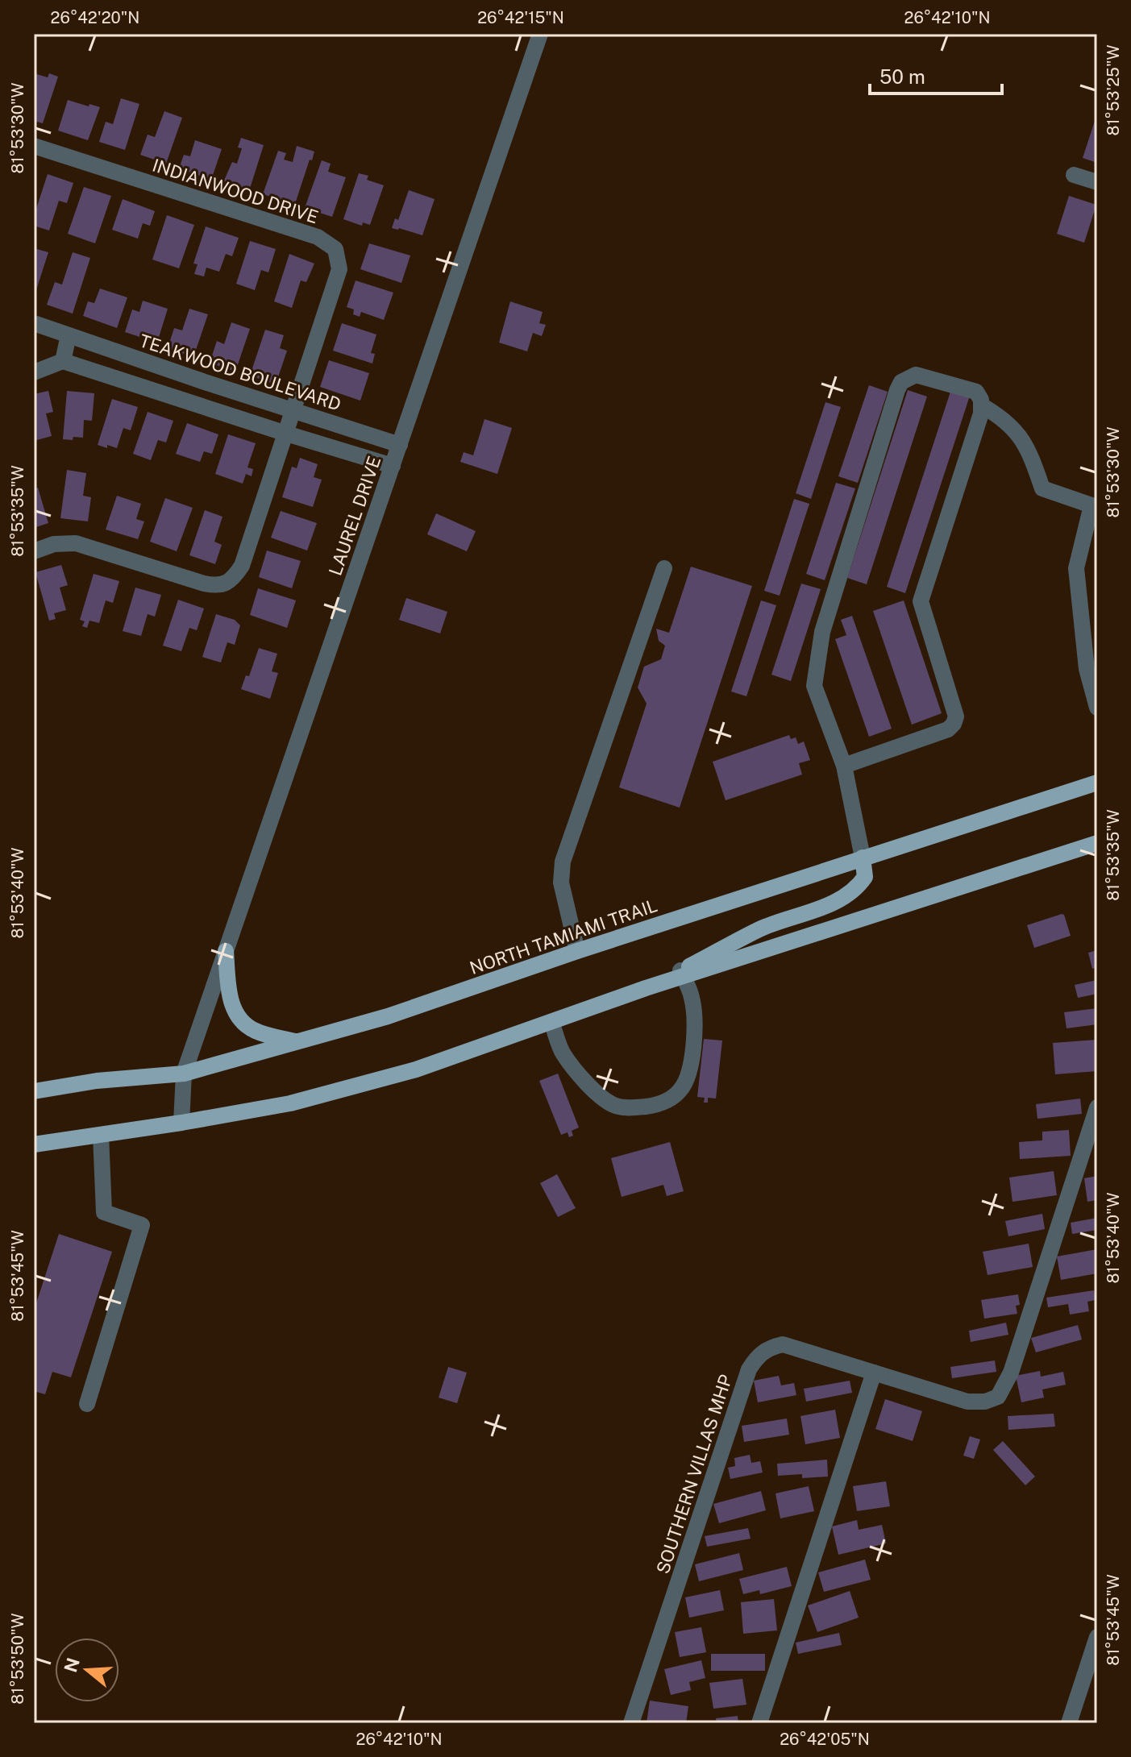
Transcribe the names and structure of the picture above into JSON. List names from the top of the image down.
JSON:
{
  "streets": {
    "main road": ["NORTH TAMIAMI TRAIL"],
    "street": [
      "INDIANWOOD DRIVE",
      "TEAKWOOD BOULEVARD",
      "LAUREL DRIVE",
      "SOUTHERN VILLAS MHP"
    ]
  },
  "crossings": [
    ["INDIANWOOD DRIVE", "TEAKWOOD BOULEVARD"],
    ["TEAKWOOD BOULEVARD", "LAUREL DRIVE"],
    ["LAUREL DRIVE", "NORTH TAMIAMI TRAIL"]
  ],
  "scale_bar": "50 m",
  "north": "left",
  "coordinates": [
    "26°42'20\"N",
    "26°42'15\"N",
    "26°42'10\"N",
    "81°53'25\"W",
    "81°53'30\"W",
    "81°53'35\"W",
    "81°53'40\"W",
    "81°53'45\"W",
    "81°53'50\"W",
    "26°42'05\"N"
  ]
}
